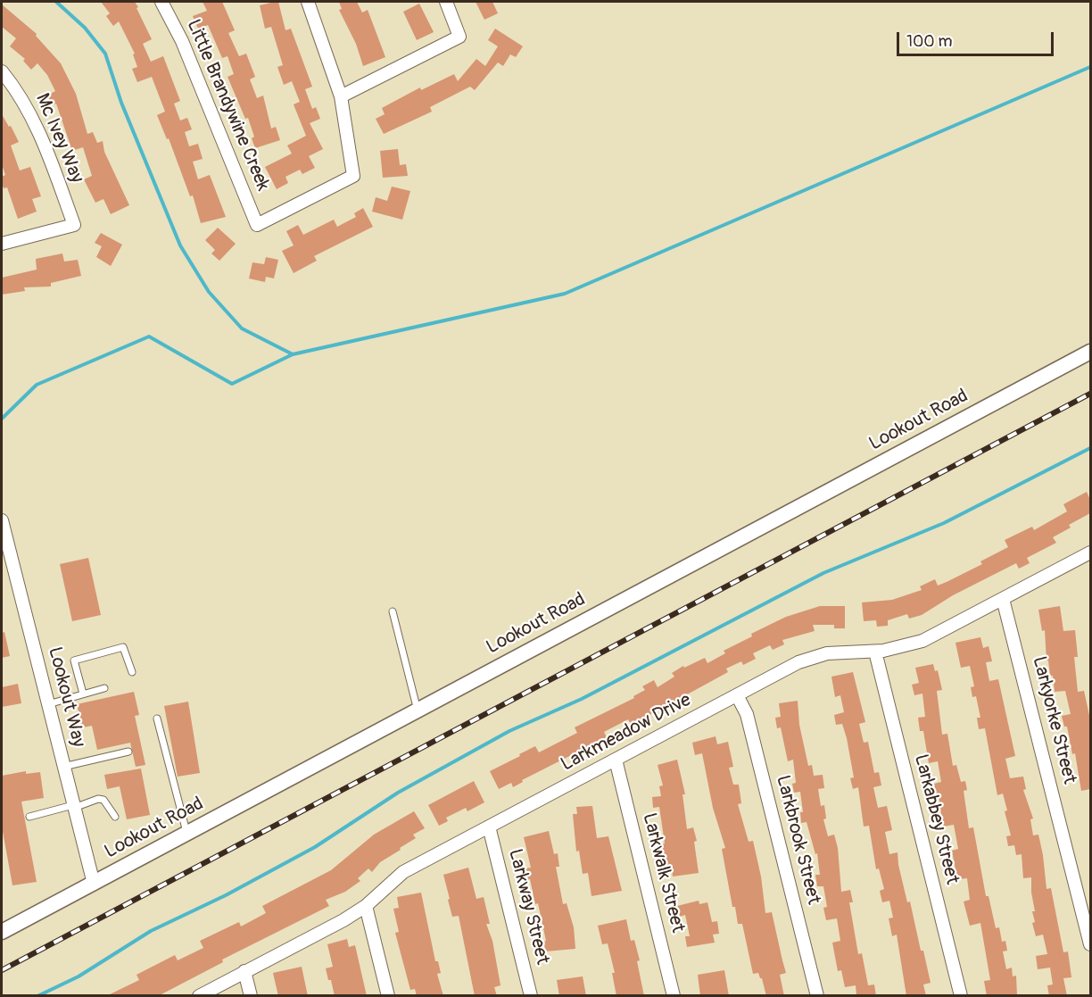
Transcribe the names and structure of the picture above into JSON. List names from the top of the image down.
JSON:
{
  "streets": {
    "street": [
      "Little Brandywine Creek",
      "Mc Ivey Way",
      "Lookout Road",
      "Lookout Way",
      "Larkyorke Street",
      "Larkmeadow Drive",
      "Larkabbey Street",
      "Larkbrook Street",
      "Larkwalk Street",
      "Larkway Street"
    ]
  },
  "crossings": [
    ["Lookout Road", "Lookout Way"],
    ["Larkyorke Street", "Larkmeadow Drive"],
    ["Larkmeadow Drive", "Larkabbey Street"],
    ["Larkmeadow Drive", "Larkbrook Street"],
    ["Larkmeadow Drive", "Larkwalk Street"],
    ["Larkmeadow Drive", "Larkway Street"]
  ],
  "scale_bar": "100 m"
}
